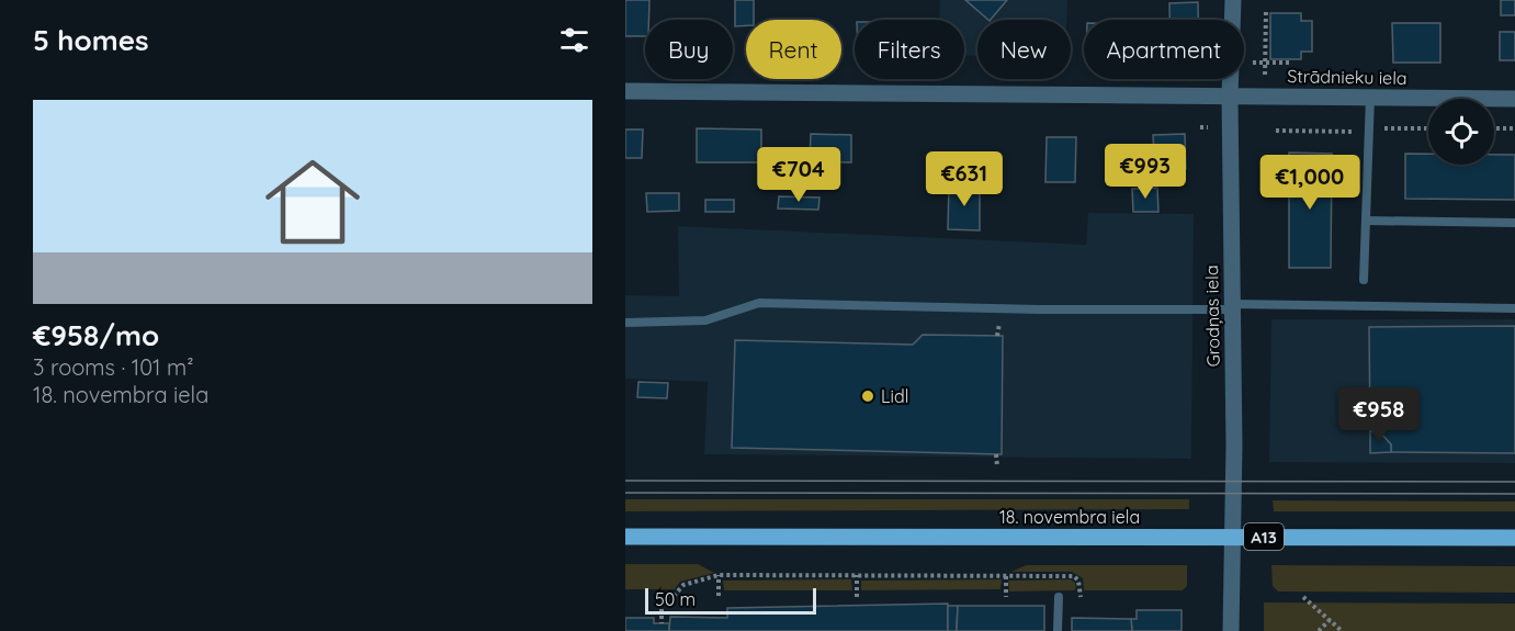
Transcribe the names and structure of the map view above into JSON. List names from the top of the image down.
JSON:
{
  "streets": {
    "main road": ["18. novembra iela", "A13"],
    "street": ["Strādnieku iela", "Grodņas iela"]
  },
  "crossings": [
    ["Strādnieku iela", "Grodņas iela"],
    ["Grodņas iela", "18. novembra iela"]
  ],
  "places": ["Lidl"],
  "scale_bar": "50 m",
  "page": {
    "heading": "5 homes",
    "chip": [
      "Buy",
      "Rent",
      "Filters",
      "New",
      "Apartment"
    ],
    "list": [
      {
        "name": "€958/mo",
        "note": "3 rooms · 101 m² · 18. novembra iela"
      }
    ],
    "price": [
      "€993",
      "€704",
      "€631",
      "€1,000",
      "€958"
    ],
    "scale": "50 m"
  }
}
